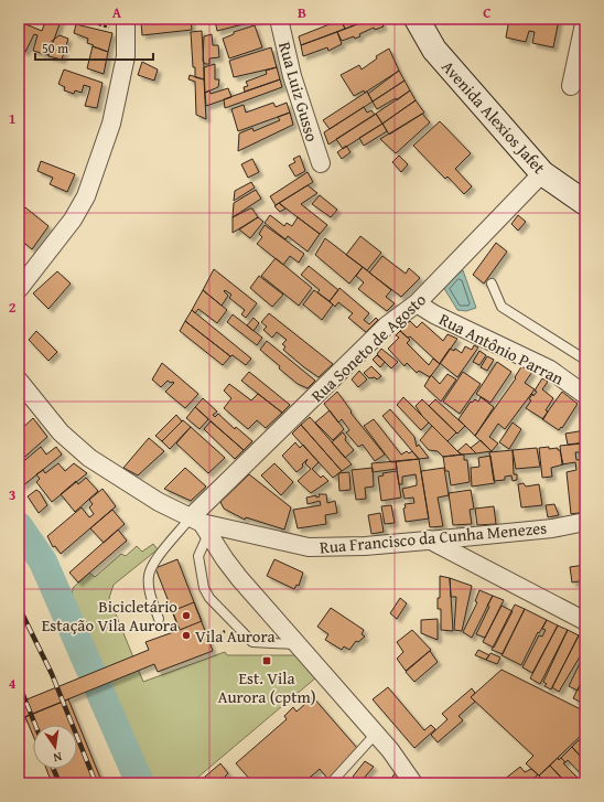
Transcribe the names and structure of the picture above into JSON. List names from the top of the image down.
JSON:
{
  "streets": {
    "main road": ["Avenida Alexios Jafet"],
    "street": [
      "Rua Luiz Gusso",
      "Rua Soneto de Agosto",
      "Rua Antônio Parran",
      "Rua Francisco da Cunha Menezes"
    ]
  },
  "crossings": [
    ["Avenida Alexios Jafet", "Rua Soneto de Agosto"],
    ["Rua Soneto de Agosto", "Rua Antônio Parran"],
    ["Rua Soneto de Agosto", "Rua Francisco da Cunha Menezes"]
  ],
  "places": {
    "other": ["Bicicletário Estação Vila Aurora", "Vila Aurora"],
    "transit": ["Est. Vila Aurora (cptm)"]
  },
  "scale_bar": "50 m",
  "north": "bottom",
  "grid": {
    "columns": ["A", "B", "C"],
    "rows": [
      "1",
      "2",
      "3",
      "4"
    ]
  }
}
